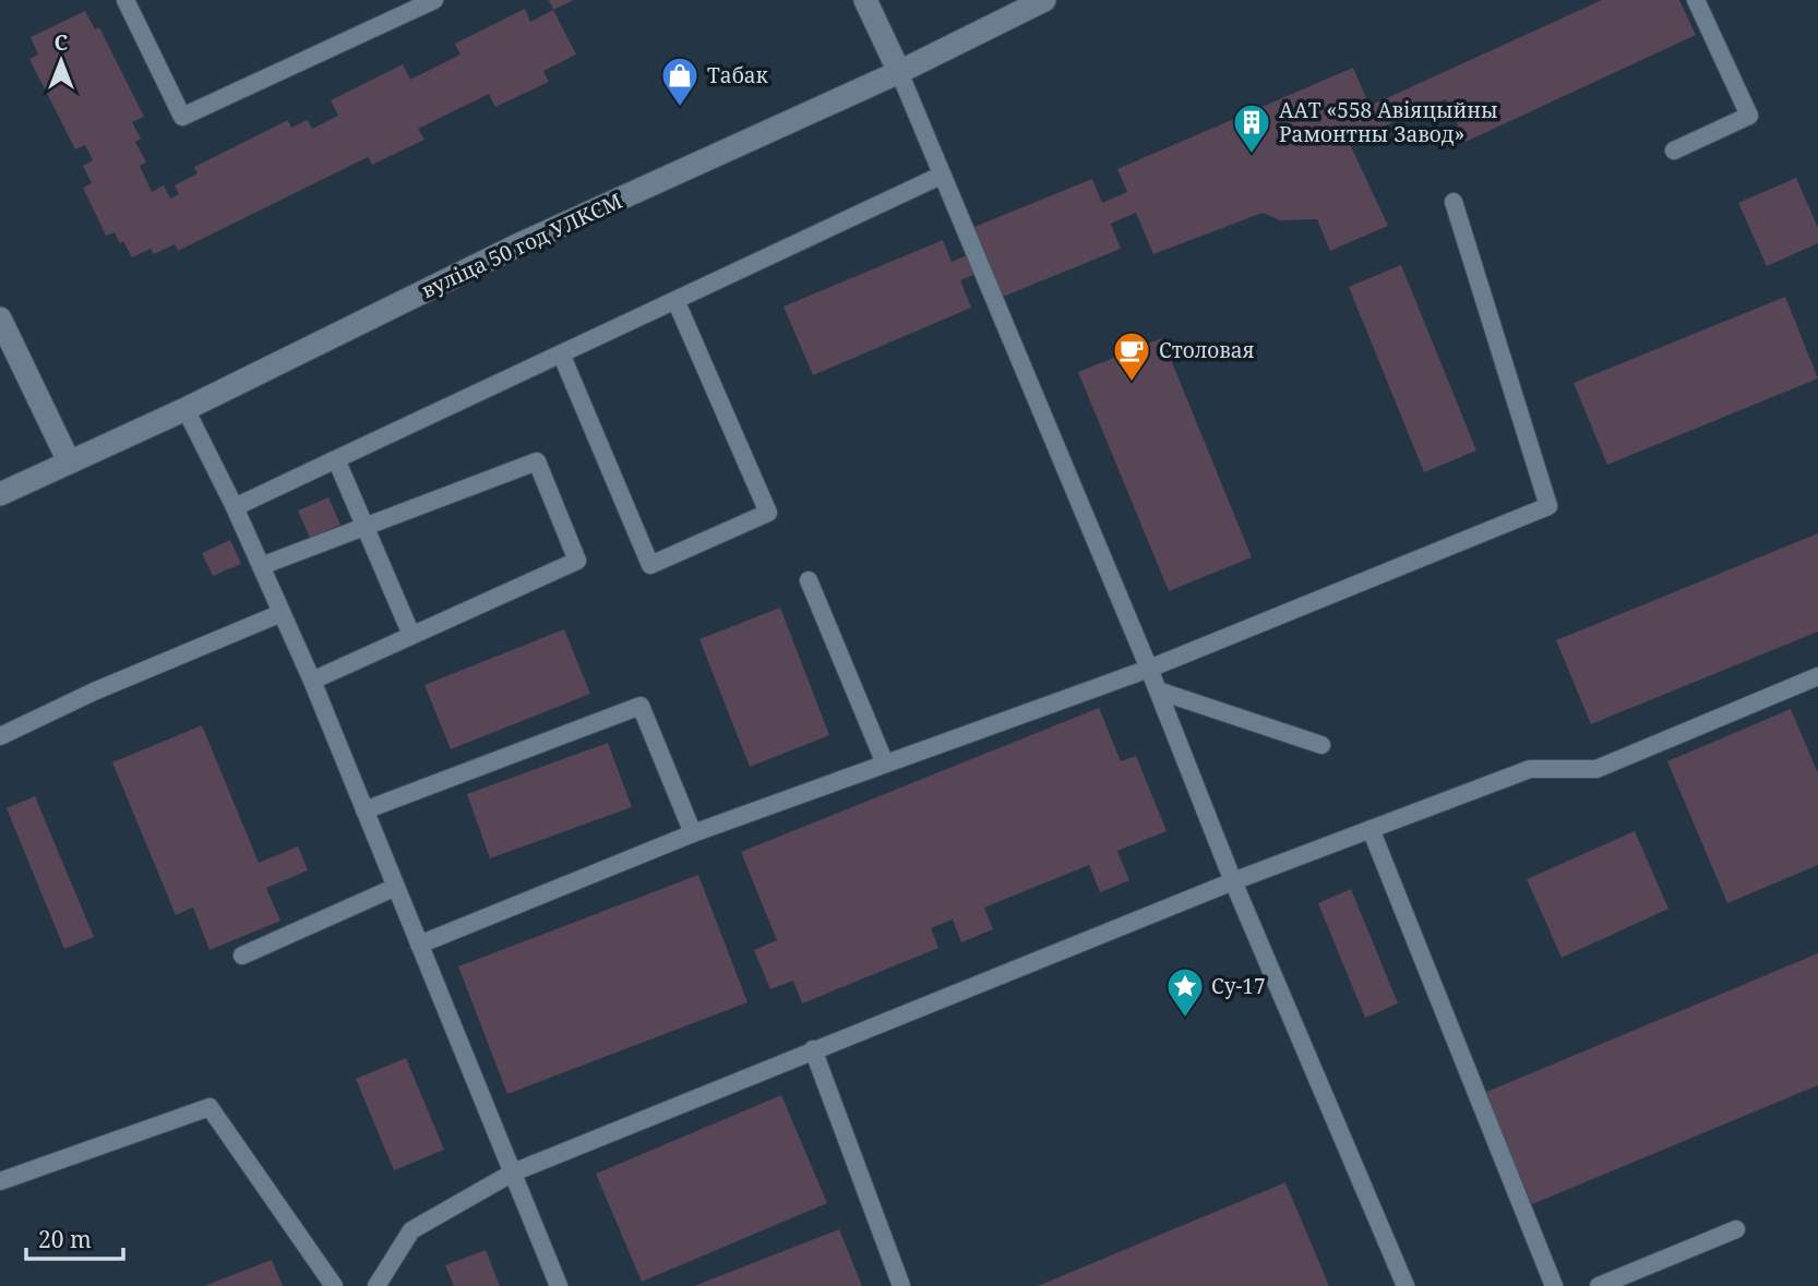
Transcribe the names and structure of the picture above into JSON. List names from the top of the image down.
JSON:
{
  "streets": {
    "main road": ["вуліца 50 год УЛКСМ"]
  },
  "places": {
    "shop": ["Табак"],
    "building": ["ААТ «558 Авіяцыйны Рамонтны Завод»"],
    "cafe": ["Столовая"],
    "place": ["Су-17"]
  },
  "scale_bar": "20 m",
  "north": "top"
}
